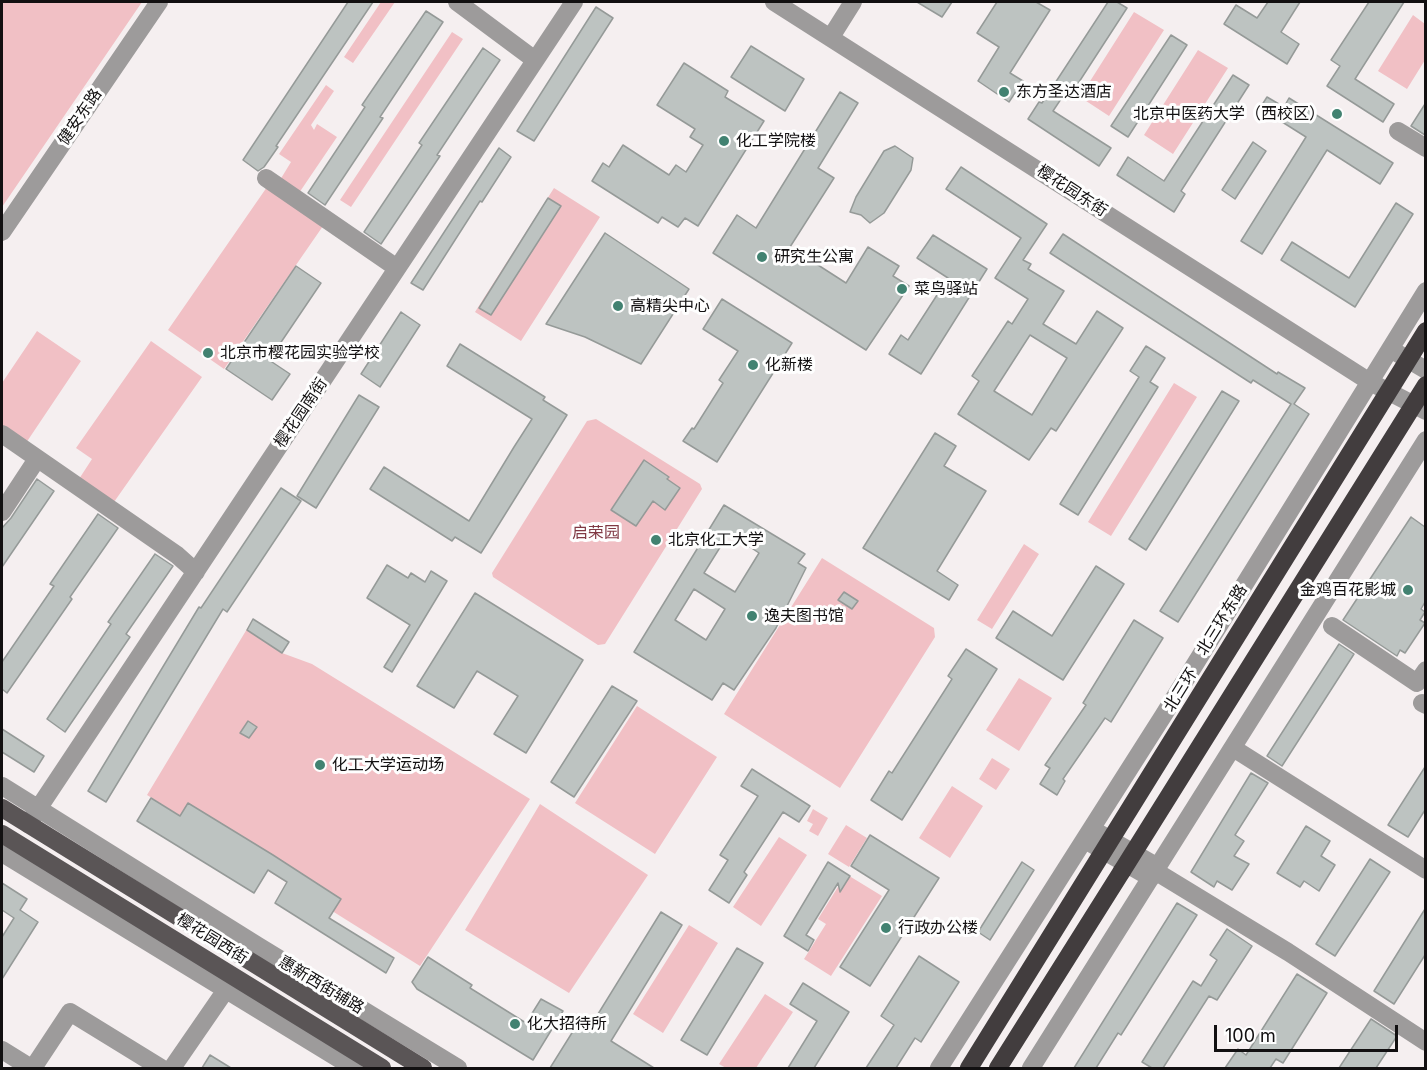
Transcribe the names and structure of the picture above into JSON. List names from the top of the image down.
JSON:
{
  "streets": {
    "highway": ["北三环"],
    "main road": ["樱花园西街"],
    "street": [
      "健安东路",
      "樱花园东街",
      "樱花园南街",
      "北三环东路",
      "惠新西街辅路"
    ]
  },
  "crossings": [
    ["樱花园东街", "北三环东路"],
    ["樱花园南街", "樱花园西街"],
    ["樱花园南街", "惠新西街辅路"]
  ],
  "parks": ["启荣园"],
  "places": [
    "东方圣达酒店",
    "北京中医药大学（西校区）",
    "化工学院楼",
    "研究生公寓",
    "菜鸟驿站",
    "高精尖中心",
    "北京市樱花园实验学校",
    "化新楼",
    "北京化工大学",
    "金鸡百花影城",
    "逸夫图书馆",
    "化工大学运动场",
    "行政办公楼",
    "化大招待所"
  ],
  "scale_bar": "100 m"
}
